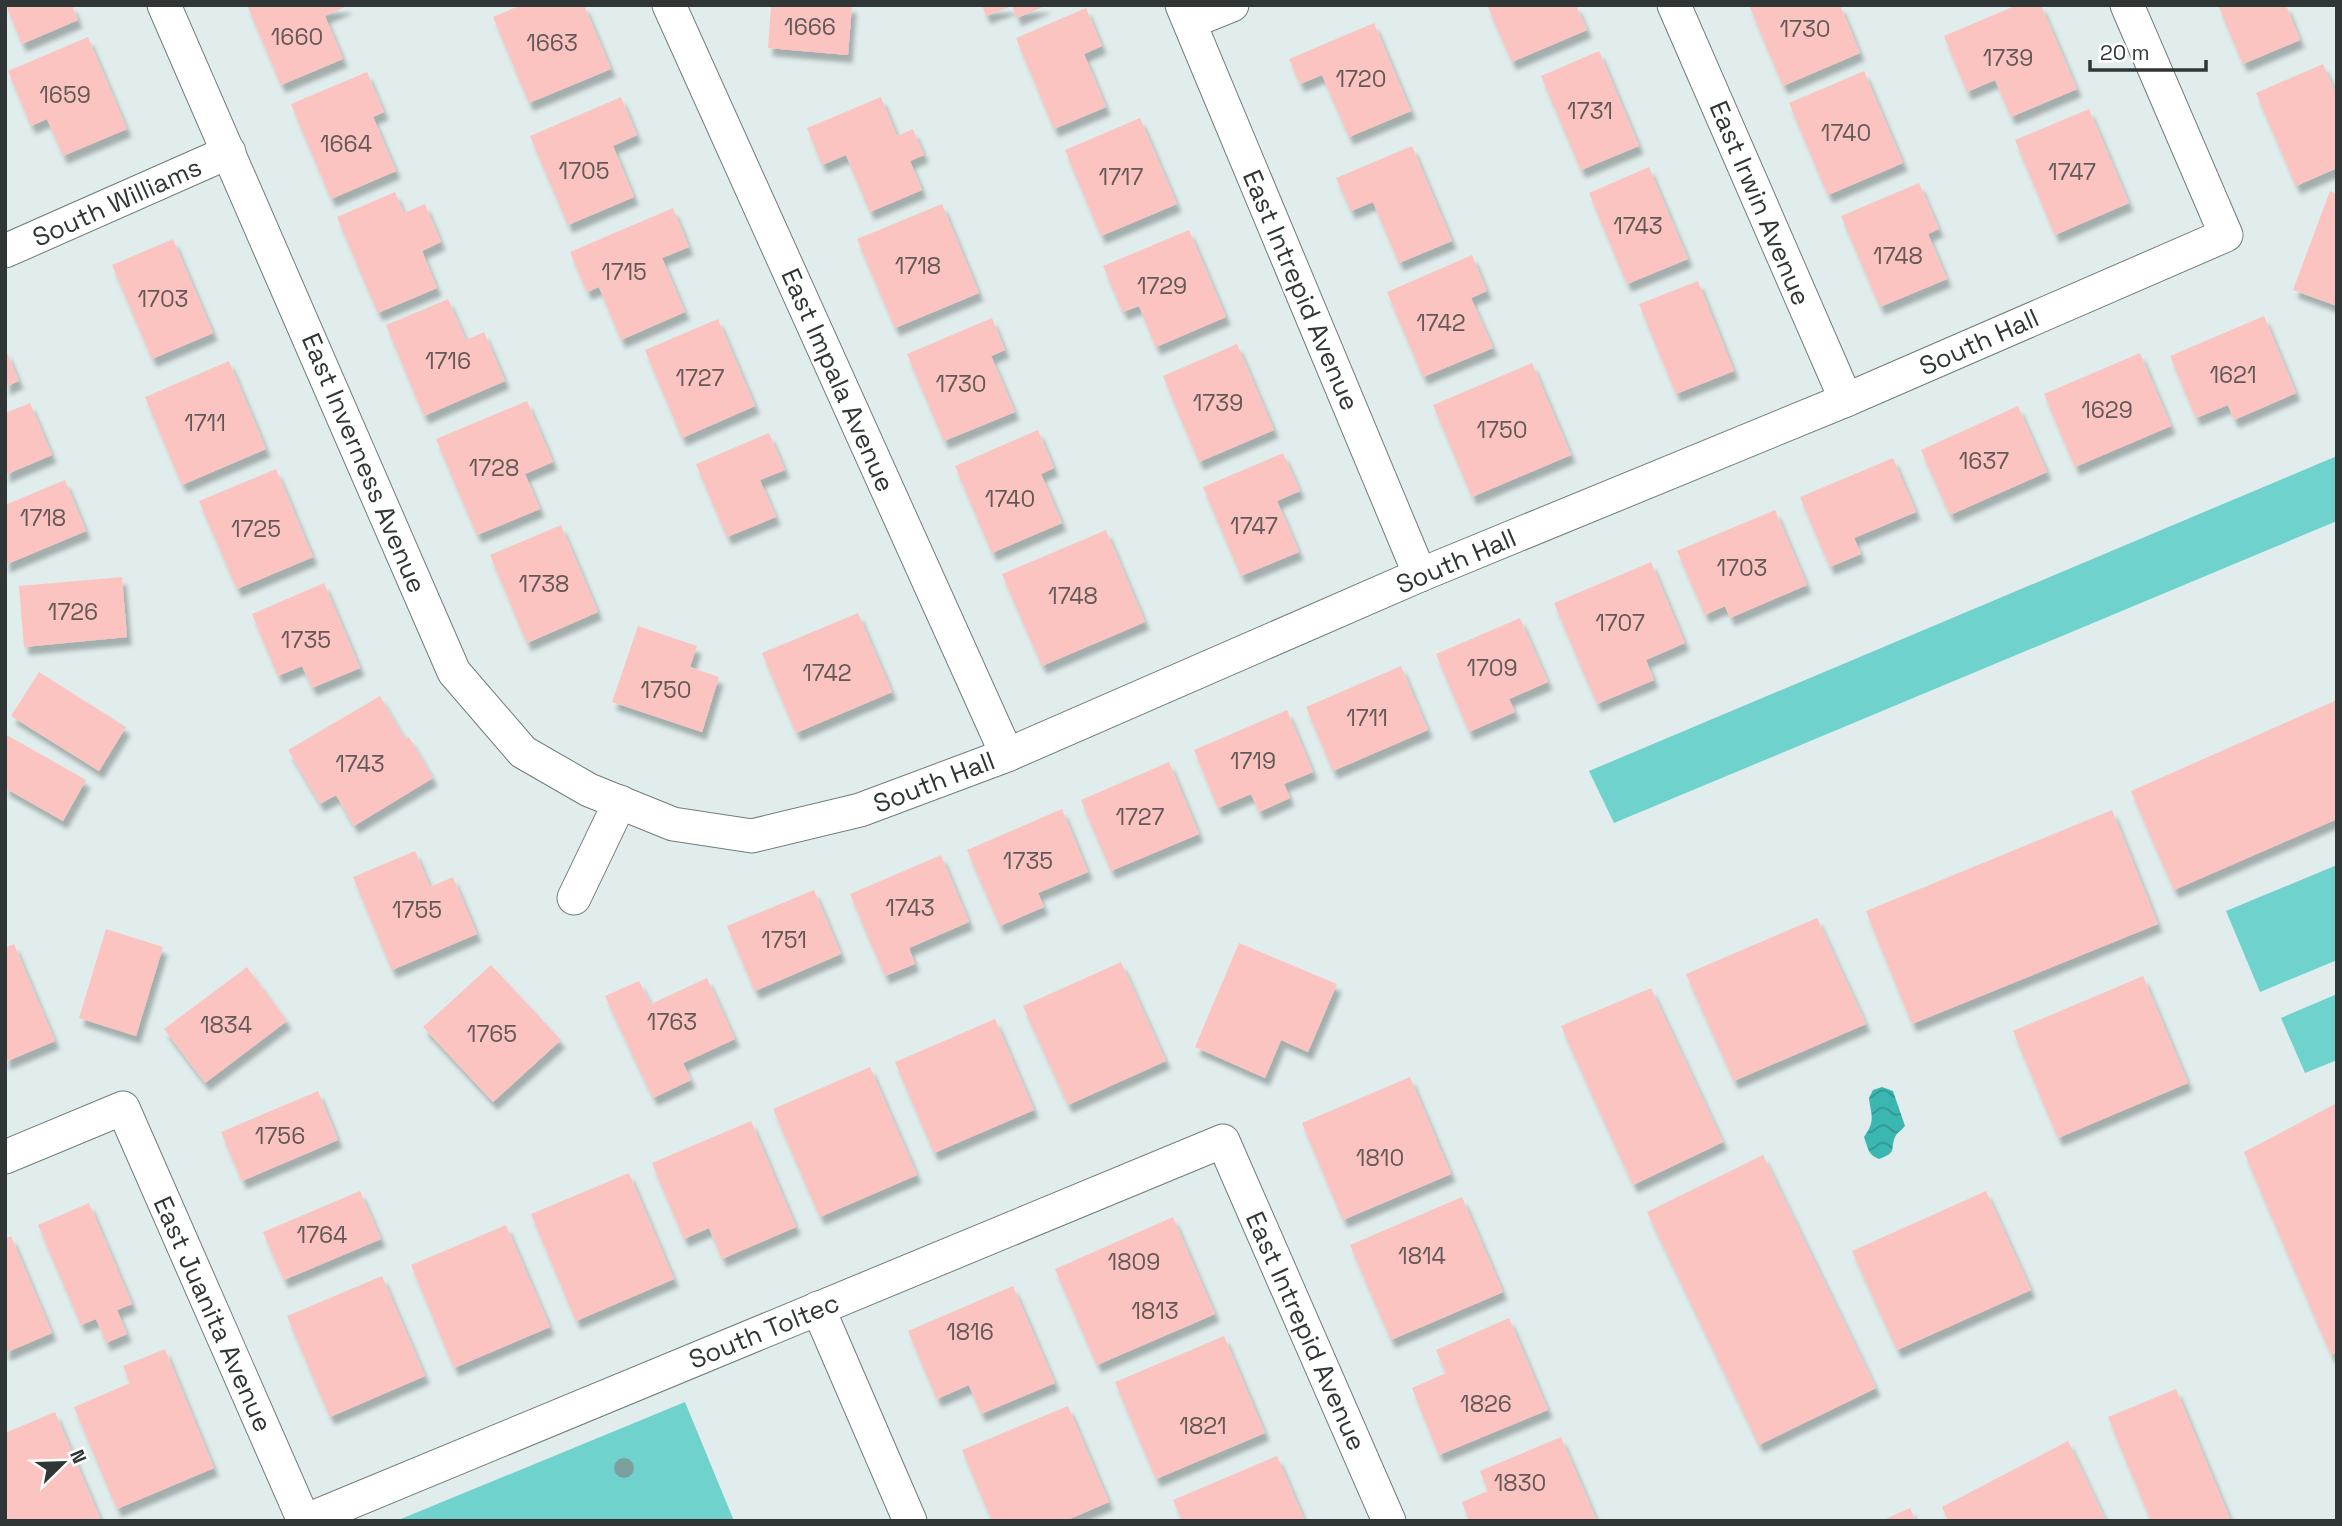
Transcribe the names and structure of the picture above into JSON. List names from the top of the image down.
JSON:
{
  "streets": {
    "street": [
      "South Williams",
      "East Irwin Avenue",
      "East Intrepid Avenue",
      "South Hall",
      "East Impala Avenue",
      "East Inverness Avenue",
      "East Juanita Avenue",
      "South Toltec"
    ]
  },
  "crossings": [
    ["South Williams", "East Inverness Avenue"],
    ["East Irwin Avenue", "South Hall"],
    ["East Intrepid Avenue", "South Hall"],
    ["East Intrepid Avenue", "South Toltec"],
    ["South Hall", "East Impala Avenue"],
    ["South Hall", "East Inverness Avenue"],
    ["East Juanita Avenue", "South Toltec"]
  ],
  "house_numbers": [
    "1666",
    "1730",
    "1660",
    "1663",
    "1739",
    "1720",
    "1659",
    "1731",
    "1740",
    "1664",
    "1705",
    "1747",
    "1717",
    "1743",
    "1748",
    "1718",
    "1715",
    "1729",
    "1703",
    "1742",
    "1716",
    "1621",
    "1727",
    "1730",
    "1739",
    "1629",
    "1711",
    "1750",
    "1637",
    "1728",
    "1740",
    "1718",
    "1747",
    "1725",
    "1703",
    "1738",
    "1748",
    "1726",
    "1707",
    "1735",
    "1709",
    "1742",
    "1750",
    "1711",
    "1719",
    "1743",
    "1727",
    "1735",
    "1743",
    "1755",
    "1751",
    "1763",
    "1834",
    "1765",
    "1756",
    "1810",
    "1764",
    "1814",
    "1809",
    "1813",
    "1816",
    "1826",
    "1821",
    "1830"
  ],
  "scale_bar": "20 m",
  "north": "top right"
}
